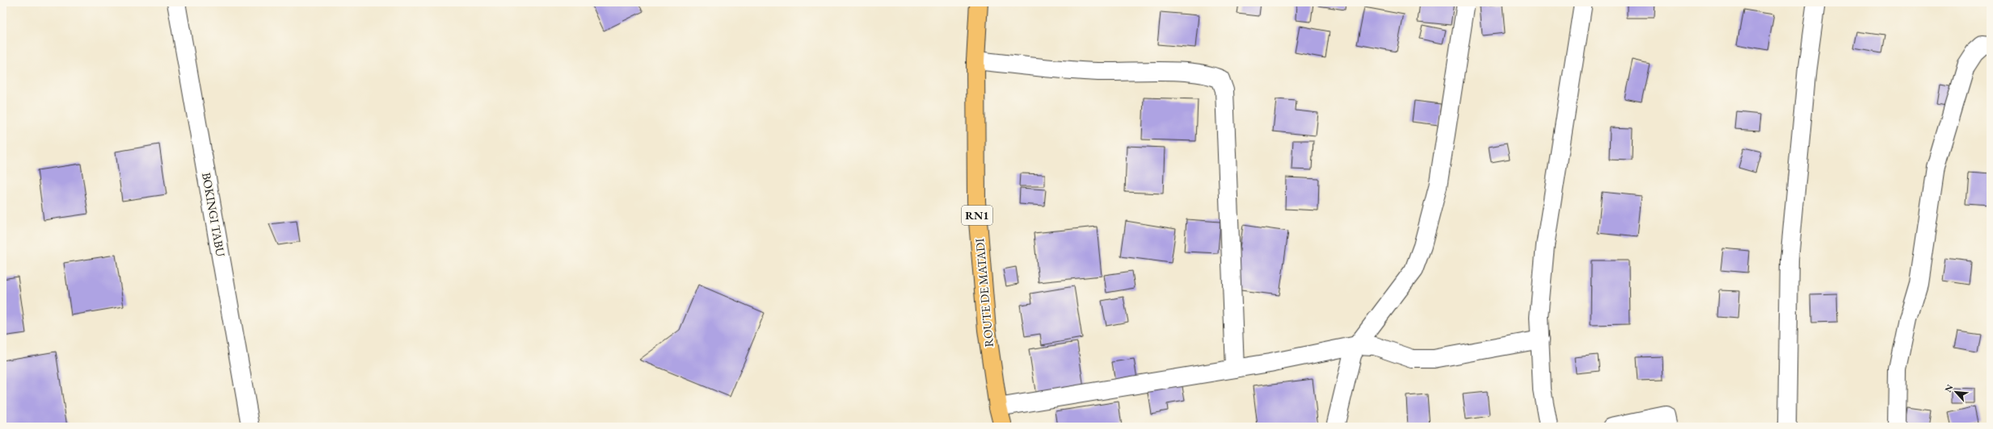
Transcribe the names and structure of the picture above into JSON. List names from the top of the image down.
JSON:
{
  "streets": {
    "highway": ["RN1", "ROUTE DE MATADI"],
    "street": ["BOKINGI TABU"]
  },
  "north": "top left"
}
